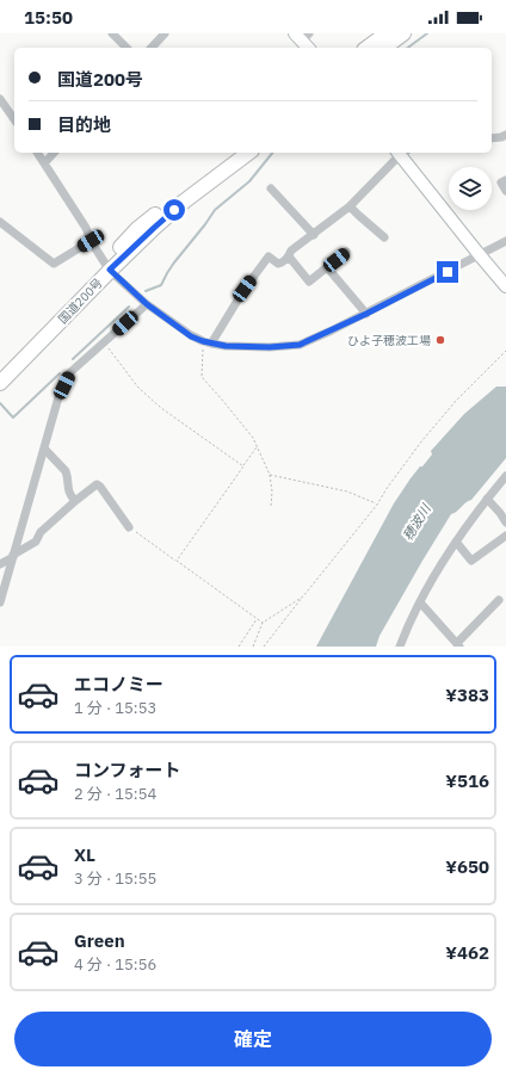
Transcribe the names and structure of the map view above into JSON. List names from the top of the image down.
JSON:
{
  "streets": {
    "highway": ["国道200号"]
  },
  "water": ["穂波川"],
  "places": ["ひよ子穂波工場"],
  "page": {
    "status": "15:50",
    "banner": ["国道200号", "目的地"],
    "list": [
      {
        "name": "エコノミー",
        "note": "1 分 · 15:53",
        "value": "¥383"
      },
      {
        "name": "コンフォート",
        "note": "2 分 · 15:54",
        "value": "¥516"
      },
      {
        "name": "XL",
        "note": "3 分 · 15:55",
        "value": "¥650"
      },
      {
        "name": "Green",
        "note": "4 分 · 15:56",
        "value": "¥462"
      }
    ],
    "buttons": "確定"
  }
}
